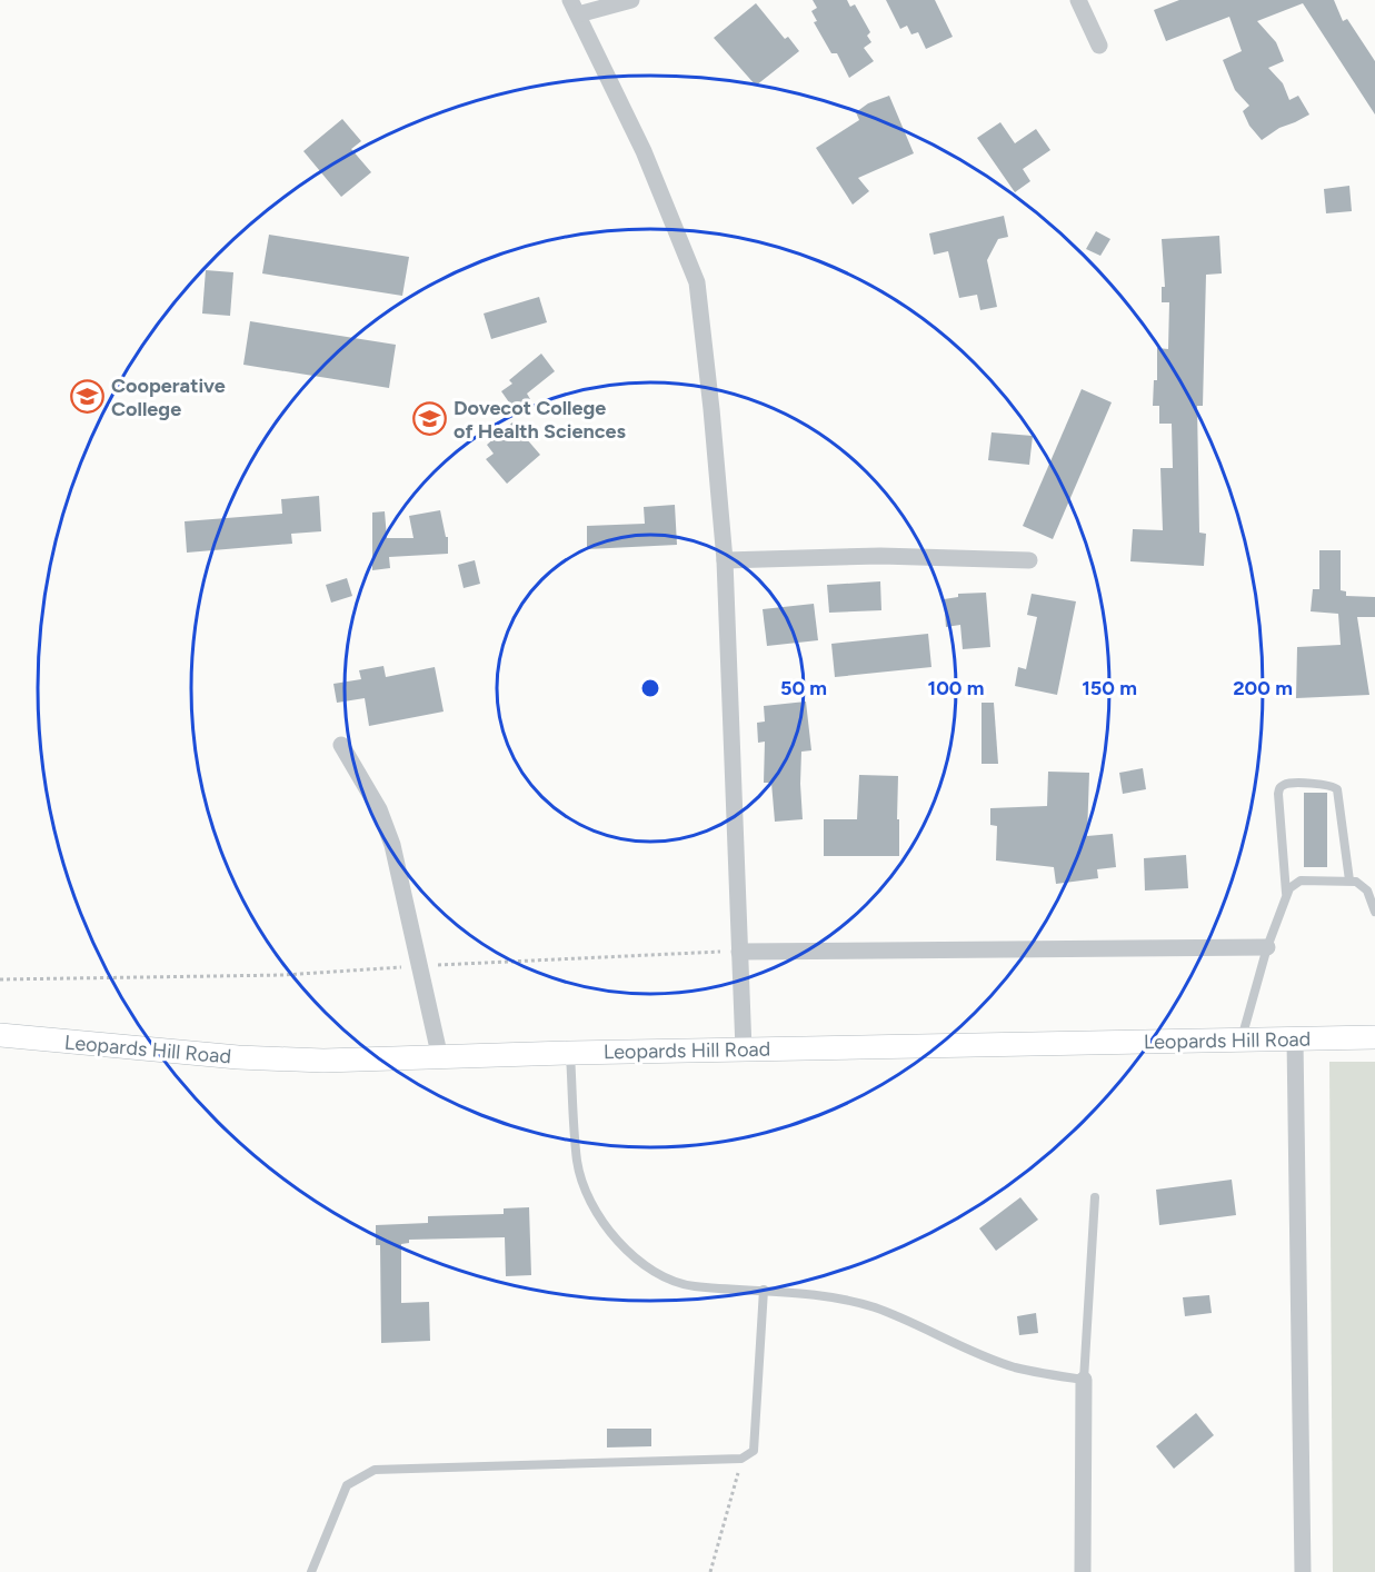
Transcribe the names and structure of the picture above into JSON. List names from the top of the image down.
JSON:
{
  "streets": {
    "main road": ["Leopards Hill Road"]
  },
  "places": {
    "school or university": ["Cooperative College", "Dovecot College of Health Sciences"]
  },
  "rings": [
    "50 m",
    "100 m",
    "150 m",
    "200 m"
  ]
}
